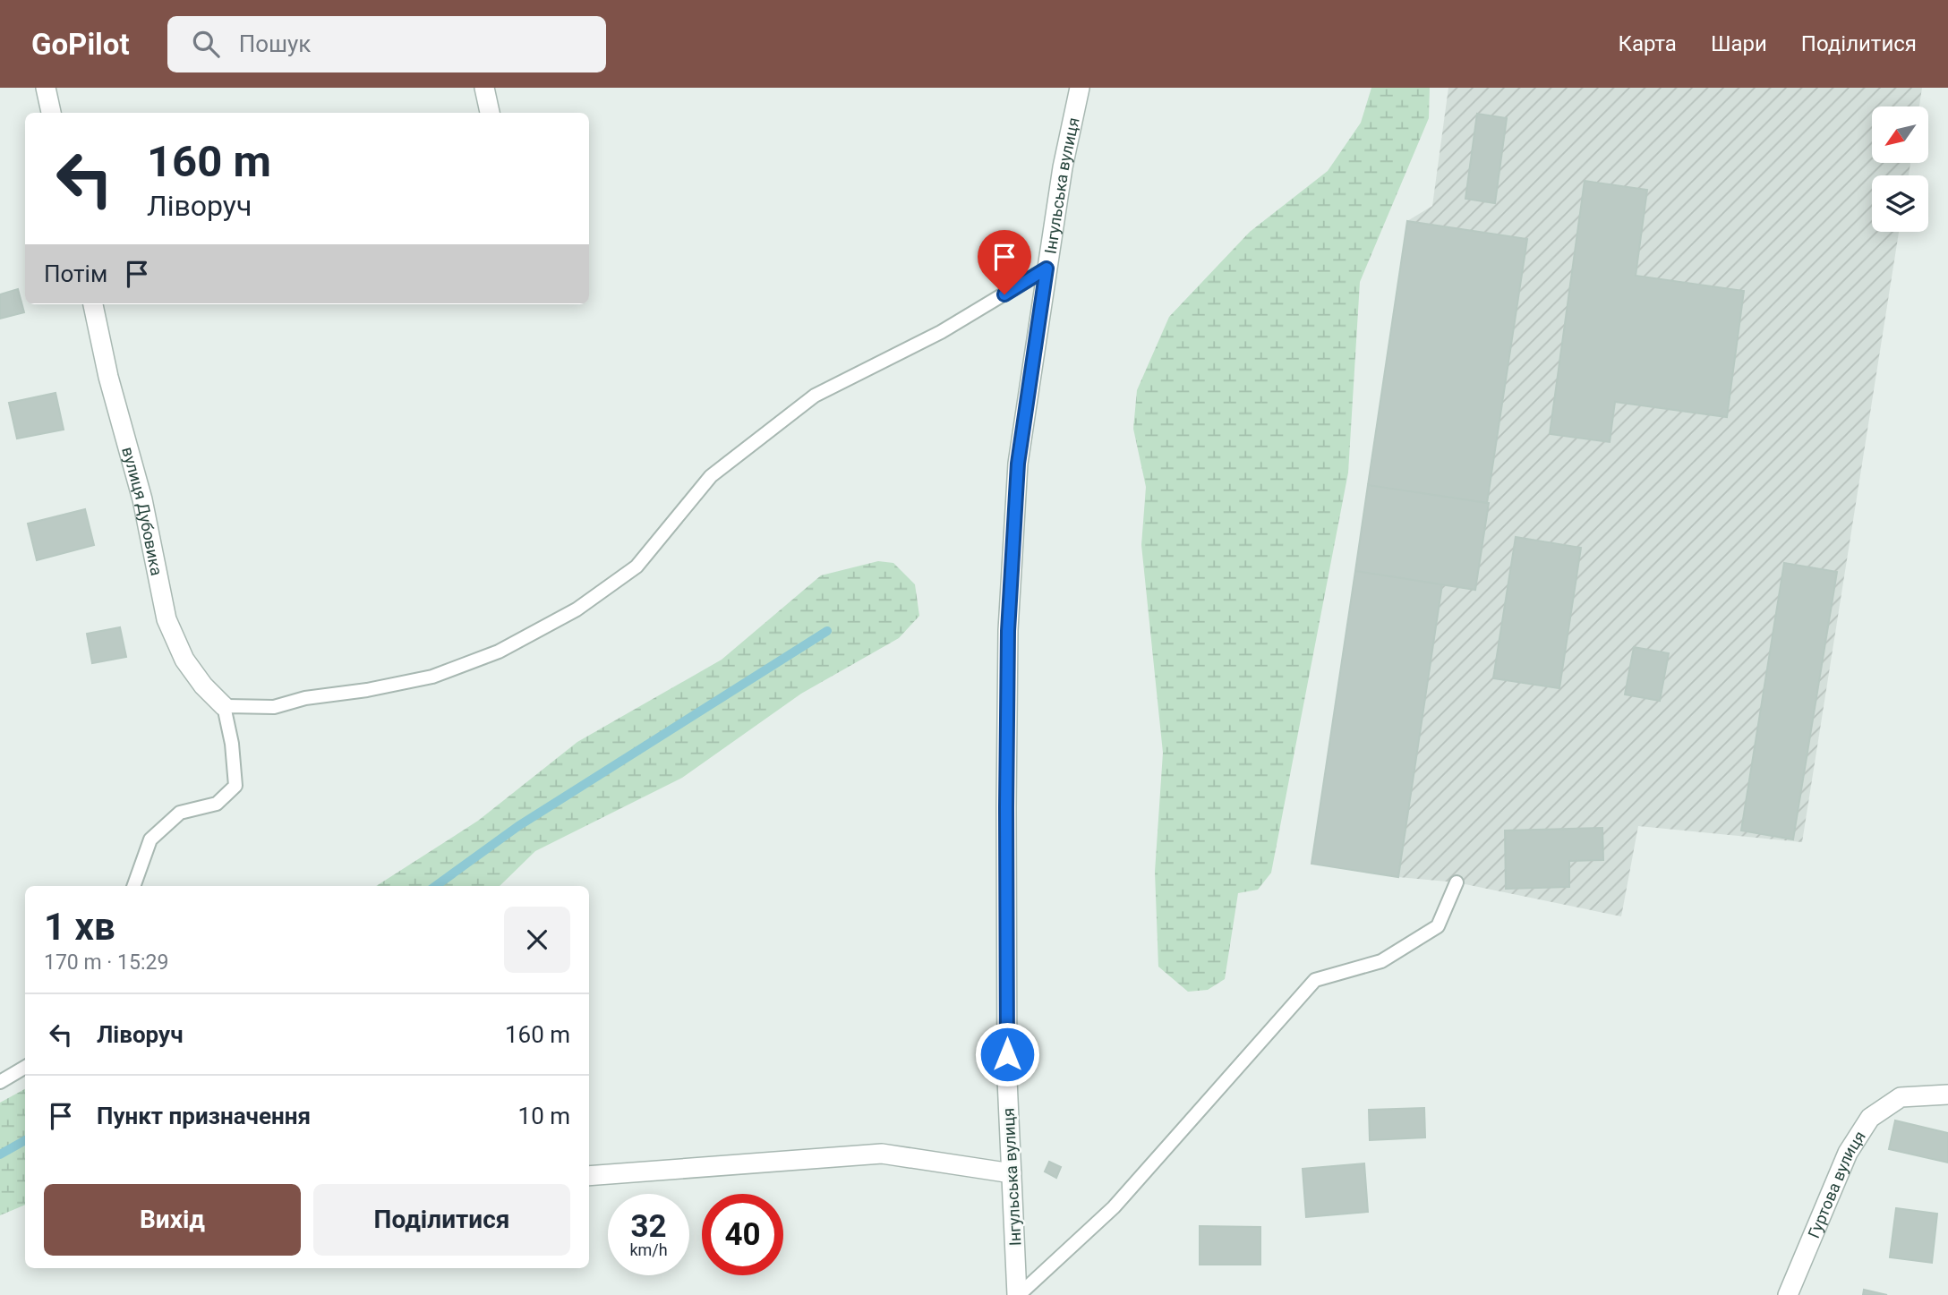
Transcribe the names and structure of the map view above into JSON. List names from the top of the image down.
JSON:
{
  "streets": {
    "street": ["Інгульська вулиця", "вулиця Дубовика", "Гуртова вулиця"]
  },
  "north": "bottom left",
  "page": {
    "header": "GoPilot",
    "search": "Пошук",
    "nav": ["Карта", "Шари", "Поділитися"],
    "turn": ["160 m", "Ліворуч"],
    "then": "Потім",
    "heading": ["1 хв", "170 m · 15:29"],
    "list": [
      {
        "name": "Ліворуч",
        "value": "160 m"
      },
      {
        "name": "Пункт призначення",
        "value": "10 m"
      }
    ],
    "buttons": ["Вихід", "Поділитися"],
    "speed": "32 km/h",
    "limit": "40"
  }
}
